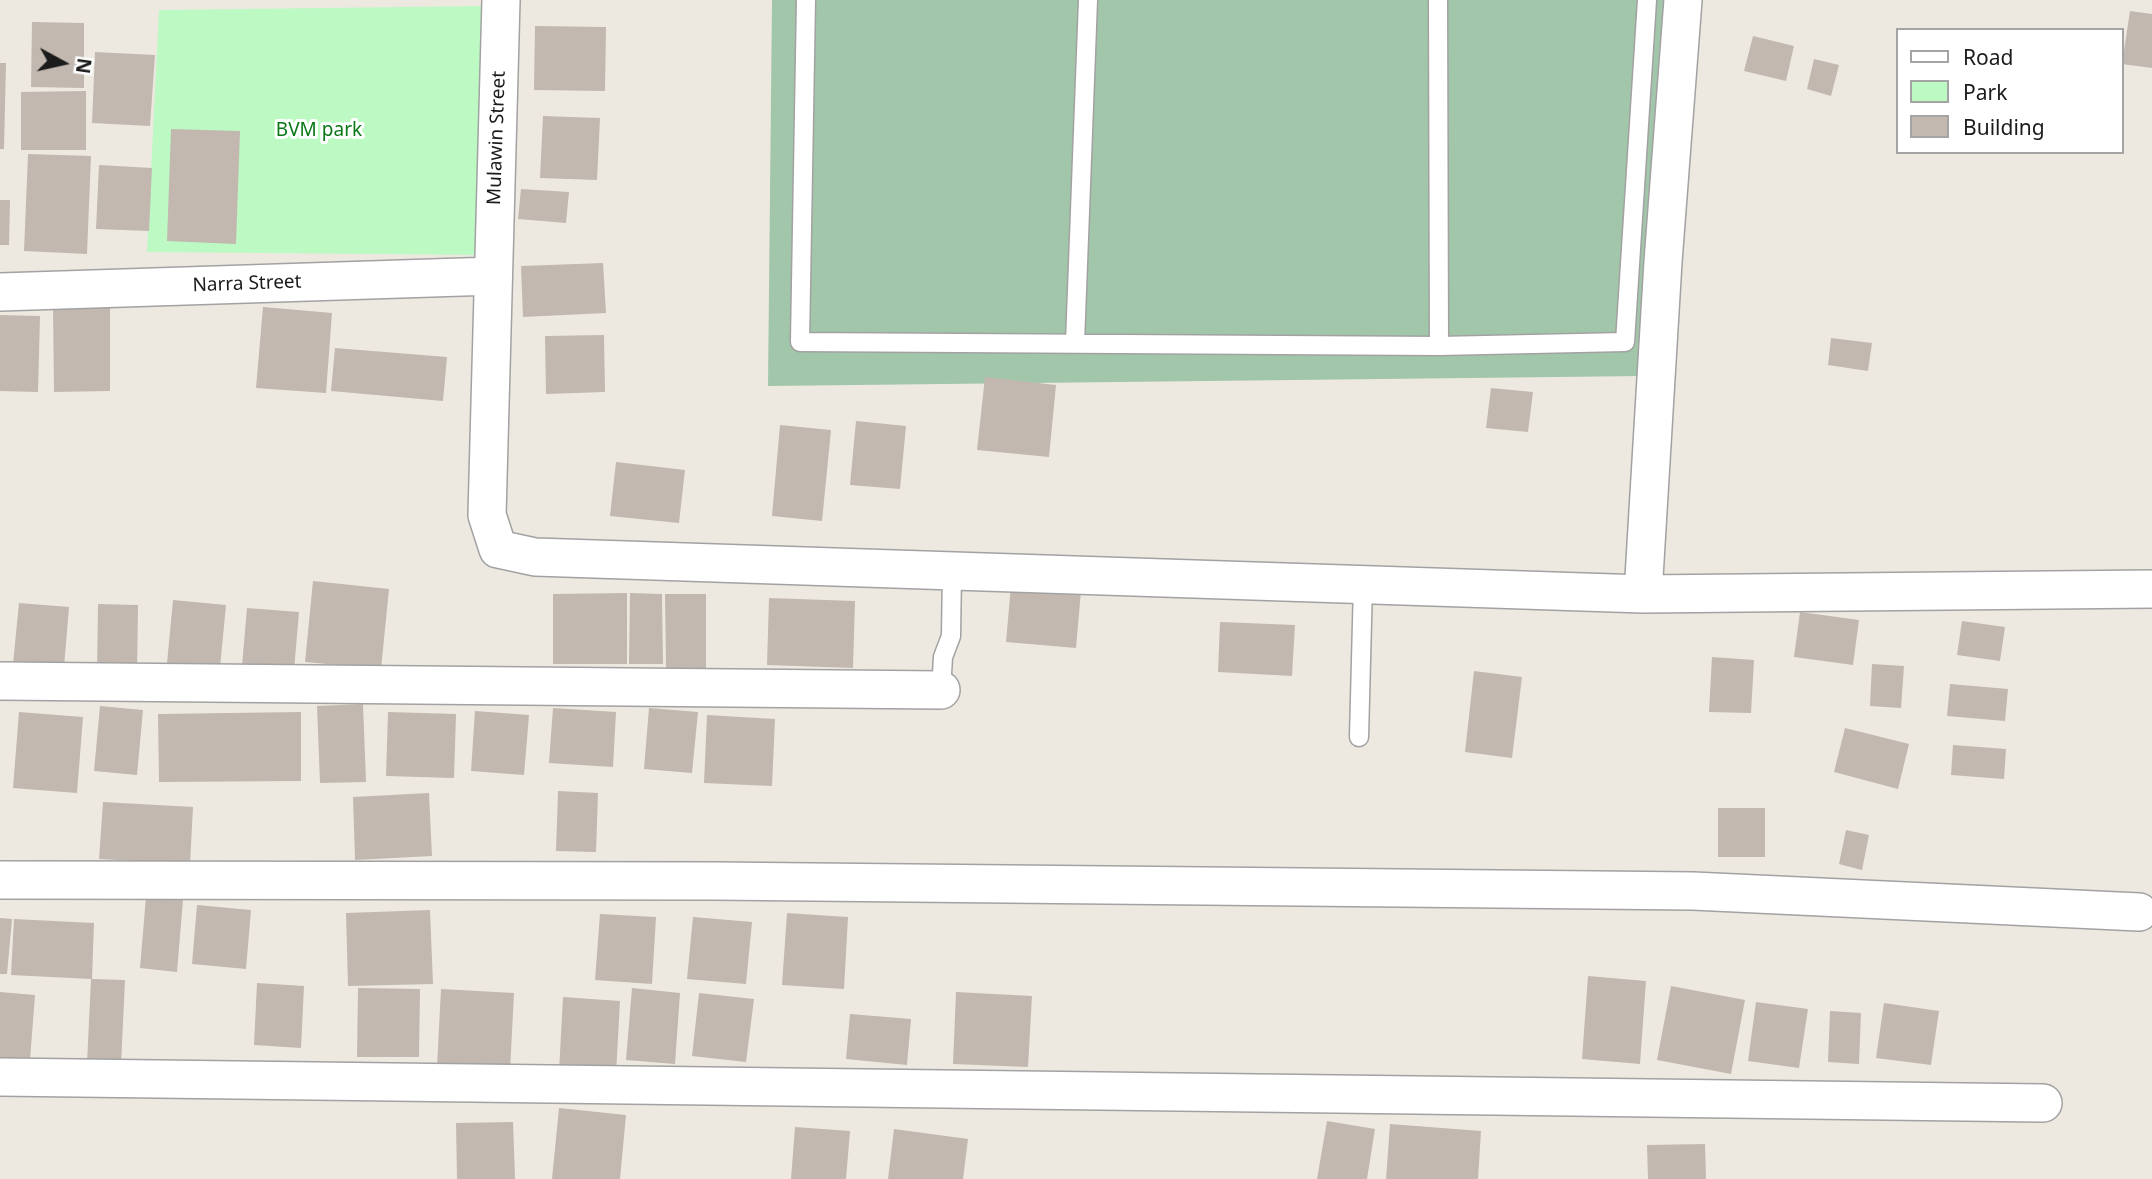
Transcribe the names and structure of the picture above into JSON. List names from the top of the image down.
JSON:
{
  "streets": {
    "street": ["Mulawin Street", "Narra Street"]
  },
  "crossings": [
    ["Mulawin Street", "Narra Street"]
  ],
  "parks": ["BVM park"],
  "legend": ["Road", "Park", "Building"],
  "north": "right"
}
